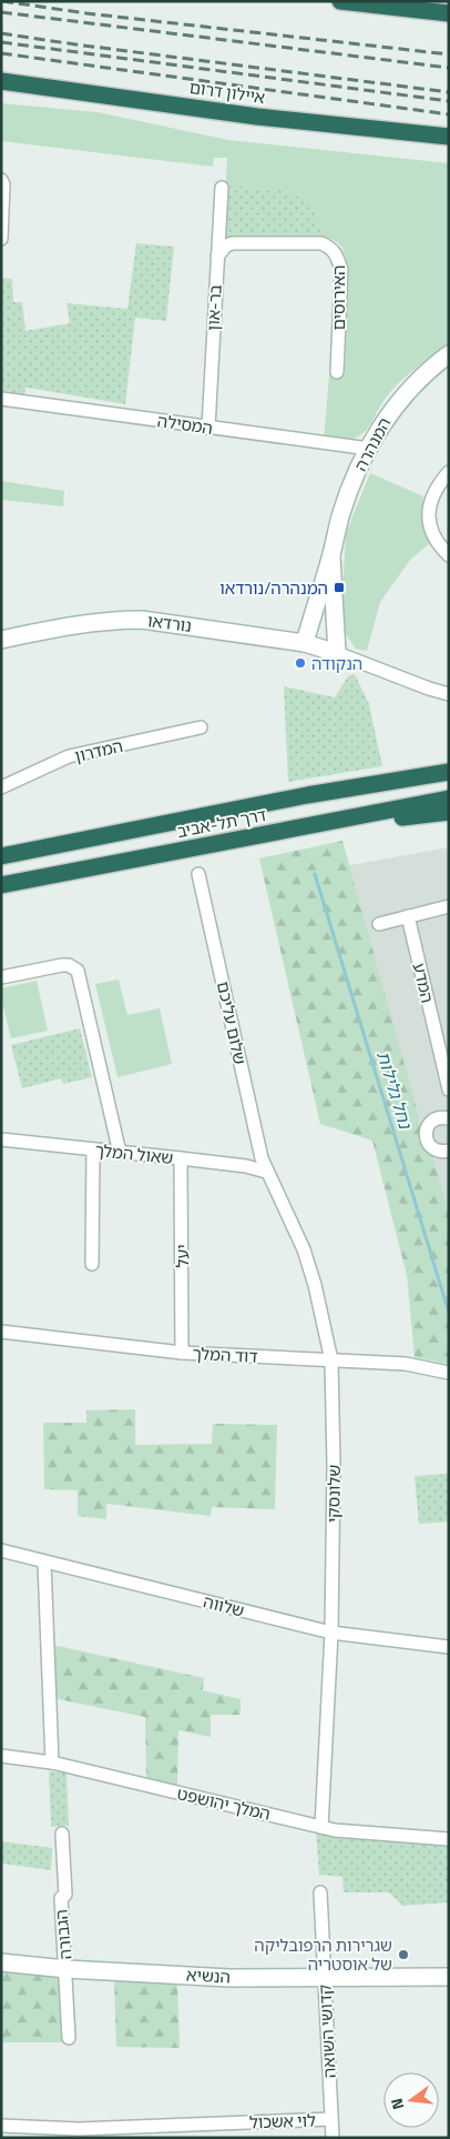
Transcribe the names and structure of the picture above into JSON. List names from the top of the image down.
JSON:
{
  "streets": {
    "highway": ["איילון דרום", "דרך תל-אביב"],
    "street": [
      "האירוסים",
      "בר-און",
      "המסילה",
      "המנהרה",
      "נורדאו",
      "המדרון",
      "המדע",
      "שלום עליכם",
      "שאול המלך",
      "יעל",
      "דוד המלך",
      "שלונסקי",
      "שלווה",
      "המלך יהושפט",
      "הגבורה",
      "הנשיא",
      "קדושי השואה",
      "לוי אשכול"
    ]
  },
  "crossings": [
    ["האירוסים", "בר-און"],
    ["בר-און", "המסילה"],
    ["המסילה", "המנהרה"],
    ["המנהרה", "נורדאו"],
    ["שלום עליכם", "שאול המלך"],
    ["שלום עליכם", "שלונסקי"],
    ["שאול המלך", "יעל"],
    ["שאול המלך", "שלונסקי"],
    ["יעל", "דוד המלך"],
    ["דוד המלך", "שלונסקי"],
    ["שלונסקי", "שלווה"],
    ["שלונסקי", "המלך יהושפט"],
    ["הגבורה", "הנשיא"],
    ["הנשיא", "קדושי השואה"],
    ["קדושי השואה", "לוי אשכול"]
  ],
  "water": ["נחל גלילות"],
  "places": {
    "transit": ["המנהרה/נורדאו"],
    "other": ["הנקודה", "שגרירות הרפובליקה של אוסטריה"]
  },
  "north": "left"
}
